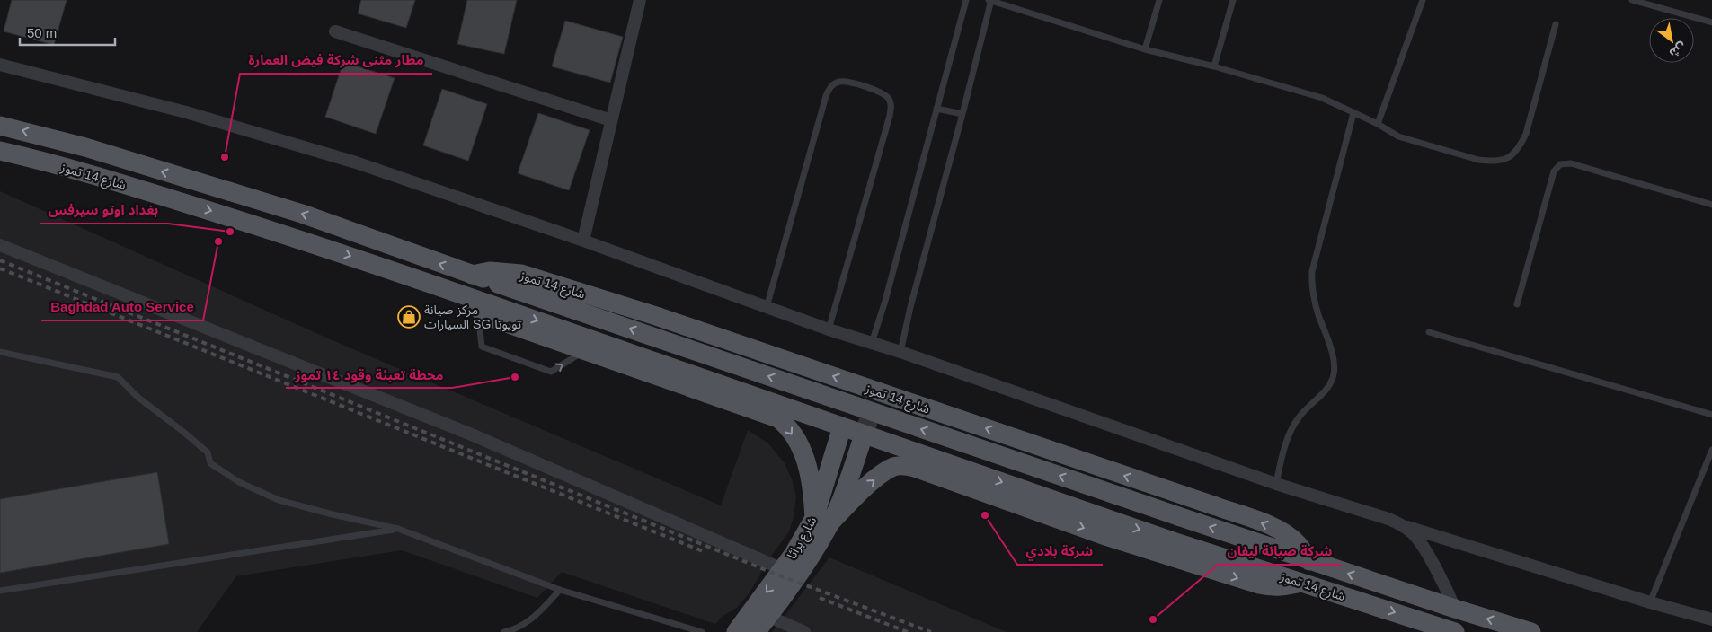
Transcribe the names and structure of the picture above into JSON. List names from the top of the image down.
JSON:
{
  "streets": {
    "main road": ["شارع 14 تموز", "شارع براثا"]
  },
  "places": {
    "other": [
      "مطار مثنى شركة فيض العمارة",
      "بغداد اوتو سيرفس",
      "Baghdad Auto Service",
      "محطة تعبئة وقود ١٤ تموز",
      "شركة بلادي",
      "شركة صيانة ليفان"
    ],
    "shop": ["مركز صيانة السيارات SG تويوتا"]
  },
  "scale_bar": "50 m",
  "north": "bottom right"
}
